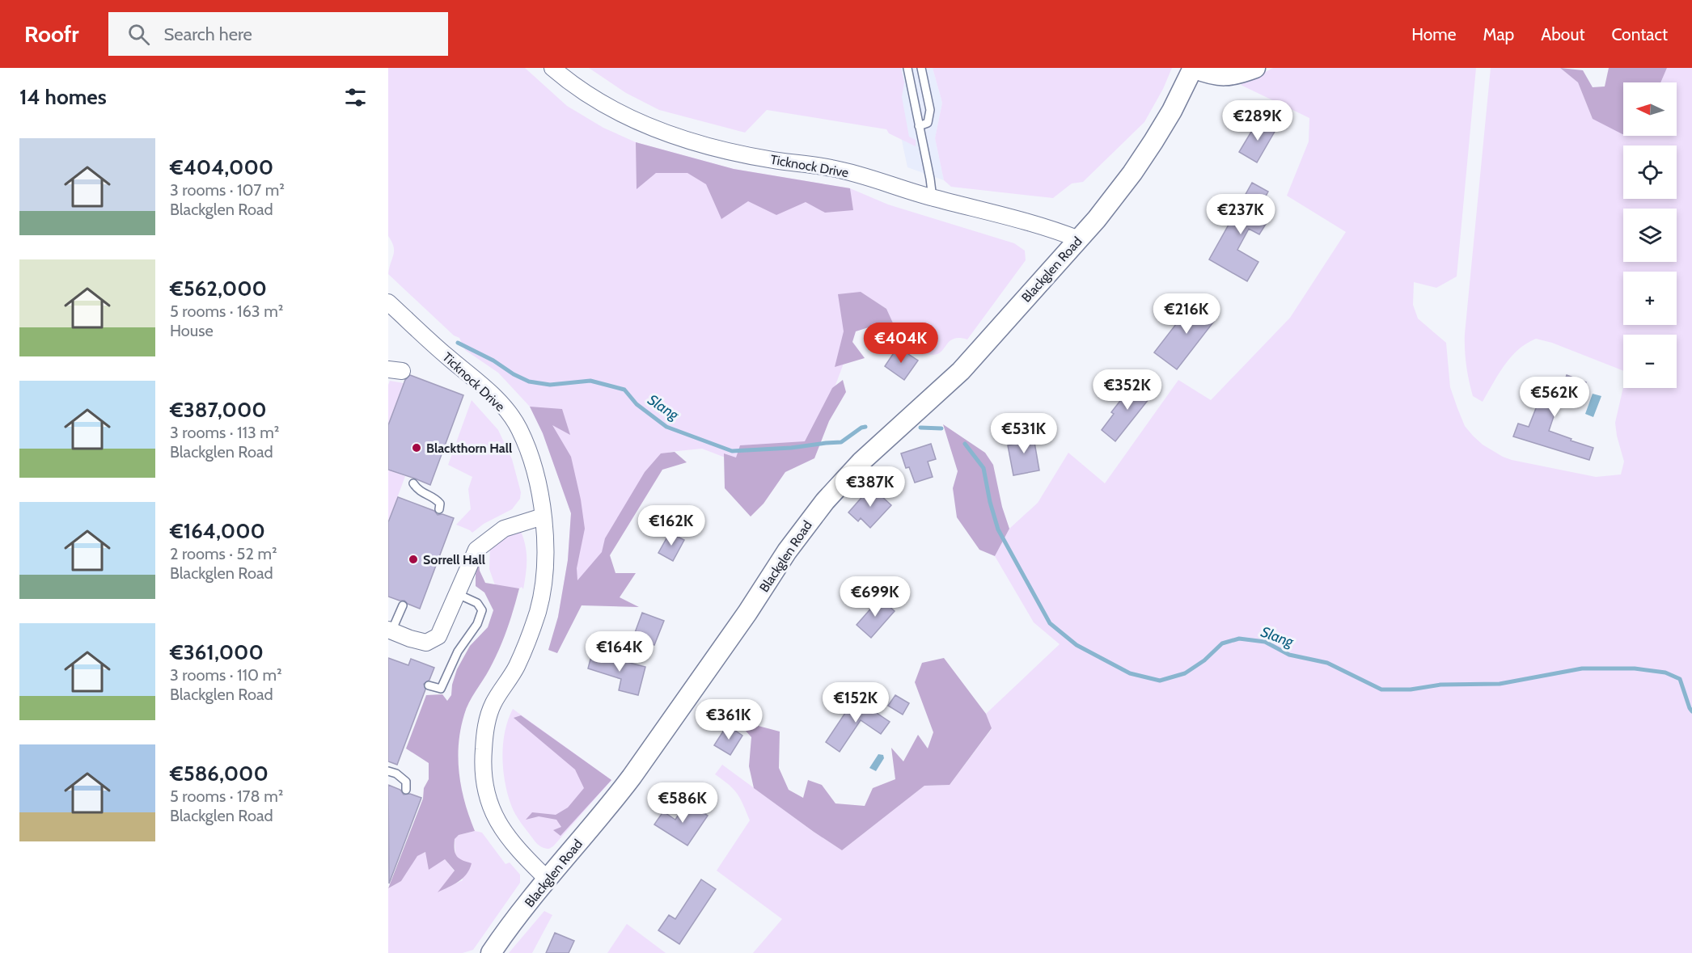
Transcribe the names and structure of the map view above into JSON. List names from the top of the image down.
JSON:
{
  "streets": {
    "street": ["Ticknock Drive", "Blackglen Road"]
  },
  "crossings": [
    ["Ticknock Drive", "Blackglen Road"]
  ],
  "water": ["Slang"],
  "places": ["Blackthorn Hall", "Sorrell Hall"],
  "north": "left",
  "page": {
    "header": "Roofr",
    "search": "Search here",
    "nav": [
      "Home",
      "Map",
      "About",
      "Contact"
    ],
    "heading": "14 homes",
    "map_buttons": ["+", "−"],
    "price": [
      "€289K",
      "€237K",
      "€216K",
      "€404K",
      "€352K",
      "€562K",
      "€531K",
      "€387K",
      "€162K",
      "€699K",
      "€164K",
      "€152K",
      "€361K",
      "€586K"
    ],
    "list": [
      {
        "name": "€404,000",
        "note": "3 rooms · 107 m² · Blackglen Road"
      },
      {
        "name": "€562,000",
        "note": "5 rooms · 163 m² · House"
      },
      {
        "name": "€387,000",
        "note": "3 rooms · 113 m² · Blackglen Road"
      },
      {
        "name": "€164,000",
        "note": "2 rooms · 52 m² · Blackglen Road"
      },
      {
        "name": "€361,000",
        "note": "3 rooms · 110 m² · Blackglen Road"
      },
      {
        "name": "€586,000",
        "note": "5 rooms · 178 m² · Blackglen Road"
      }
    ]
  }
}
